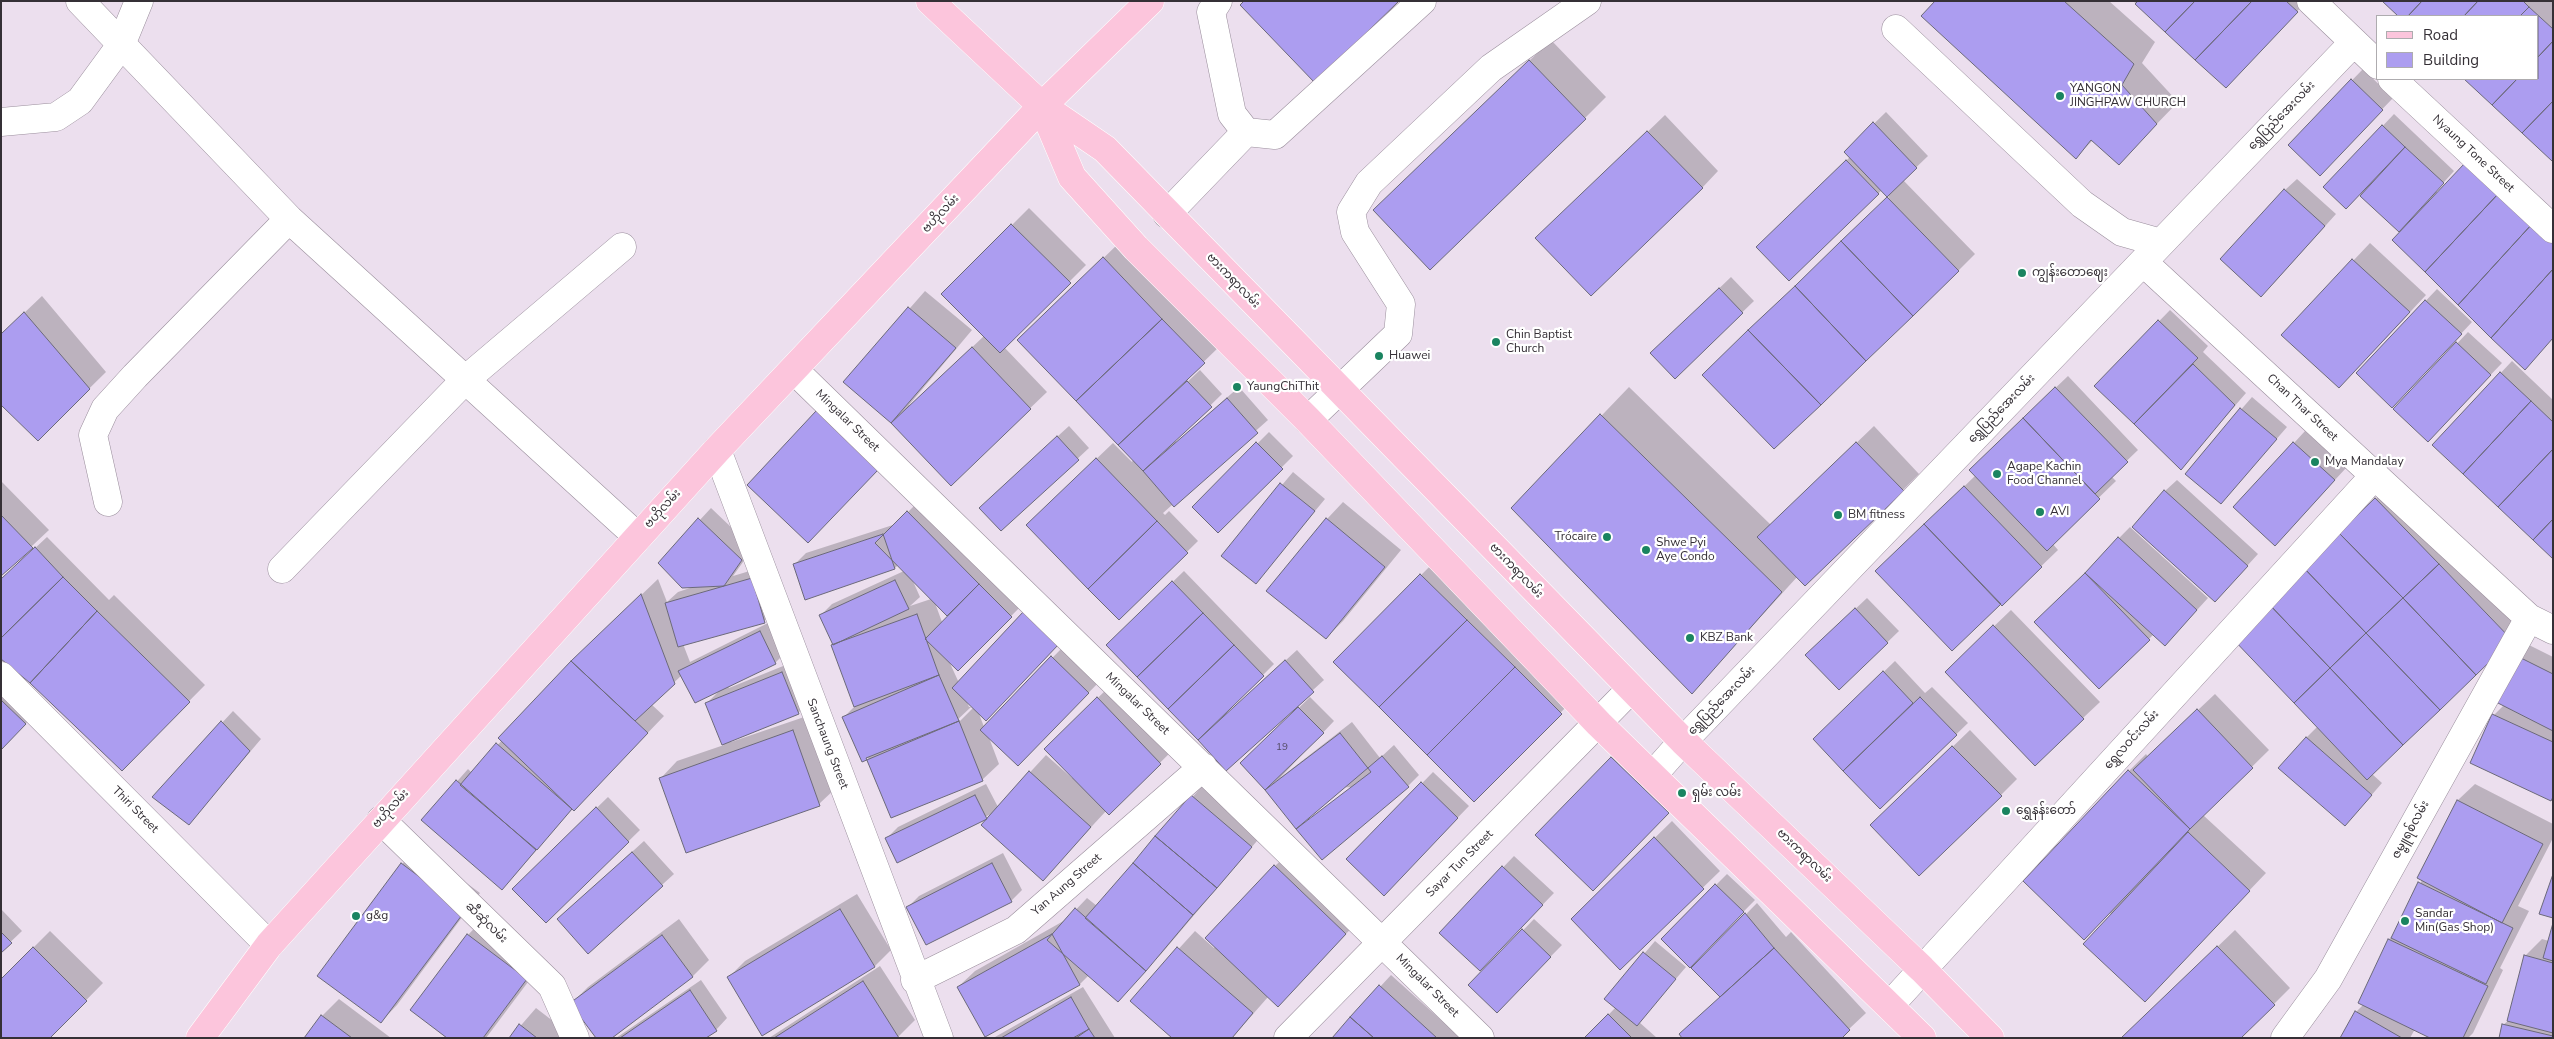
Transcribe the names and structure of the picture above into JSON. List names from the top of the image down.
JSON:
{
  "streets": {
    "main road": ["ဗဟိုလမ်း", "ဗားကရာလမ်း"],
    "street": [
      "ရွှေပြည်အေးလမ်း",
      "Nyaung Tone Street",
      "Chan Thar Street",
      "Mingalar Street",
      "ရွှေလဝင်းလမ်း",
      "Sanchaung Street",
      "Thiri Street",
      "ဇမ္ဗူရစ်လမ်း",
      "Sayar Tun Street",
      "Yan Aung Street",
      "ဆီဆုံလမ်း"
    ]
  },
  "crossings": [
    ["ရွှေပြည်အေးလမ်း", "ဗားကရာလမ်း"],
    ["ရွှေပြည်အေးလမ်း", "Chan Thar Street"],
    ["ဗဟိုလမ်း", "ဗားကရာလမ်း"],
    ["ဗဟိုလမ်း", "Mingalar Street"],
    ["ဗဟိုလမ်း", "Sanchaung Street"],
    ["ဗဟိုလမ်း", "Thiri Street"],
    ["ဗဟိုလမ်း", "ဆီဆုံလမ်း"],
    ["ဗားကရာလမ်း", "ရွှေလဝင်းလမ်း"],
    ["ဗားကရာလမ်း", "Sayar Tun Street"],
    ["Chan Thar Street", "ရွှေလဝင်းလမ်း"],
    ["Chan Thar Street", "ဇမ္ဗူရစ်လမ်း"],
    ["Mingalar Street", "Sayar Tun Street"],
    ["Mingalar Street", "Yan Aung Street"],
    ["Sanchaung Street", "Yan Aung Street"]
  ],
  "places": [
    "YANGON JINGHPAW CHURCH",
    "ကျွန်းတောဈေး",
    "Chin Baptist Church",
    "Huawei",
    "YaungChiThit",
    "Mya Mandalay",
    "Agape Kachin Food Channel",
    "AVI",
    "BM fitness",
    "Trócaire",
    "Shwe Pyi Aye Condo",
    "KBZ Bank",
    "ရှမ်း လမ်း",
    "ရွှေနန်းတော်",
    "g&g",
    "Sandar Min(Gas Shop)"
  ],
  "house_numbers": ["19"],
  "legend": ["Road", "Building"]
}
